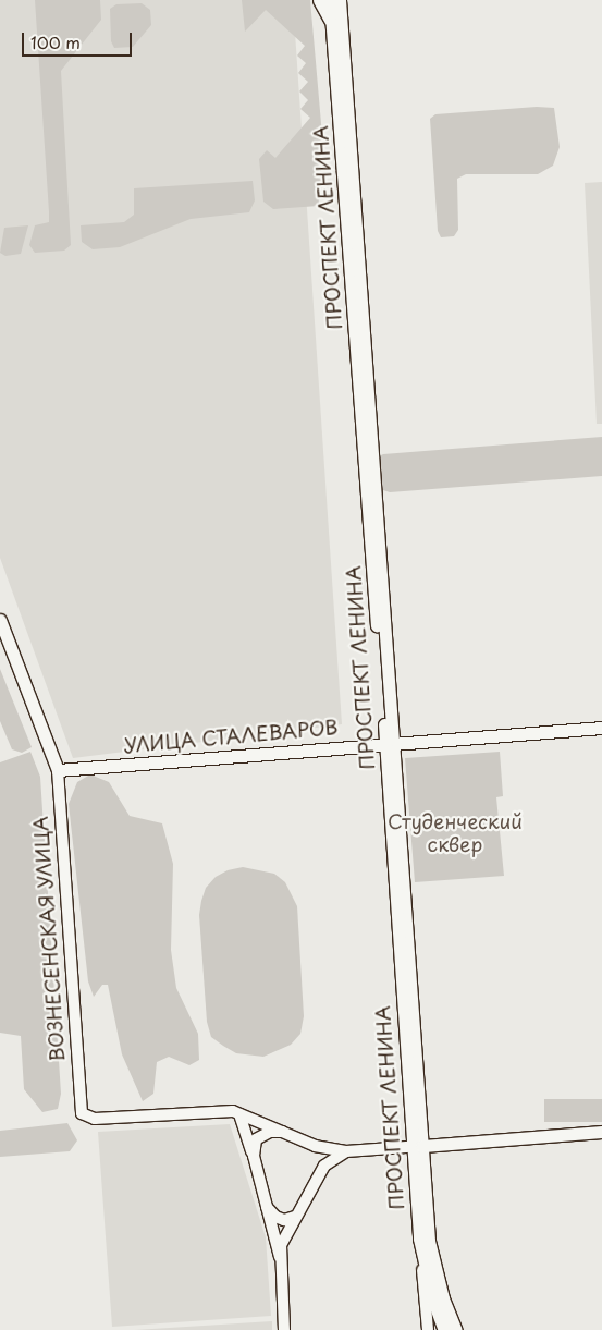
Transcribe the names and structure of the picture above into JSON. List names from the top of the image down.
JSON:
{
  "streets": {
    "main road": ["ПРОСПЕКТ ЛЕНИНА", "УЛИЦА СТАЛЕВАРОВ", "ВОЗНЕСЕНСКАЯ УЛИЦА"]
  },
  "crossings": [
    ["ПРОСПЕКТ ЛЕНИНА", "УЛИЦА СТАЛЕВАРОВ"],
    ["УЛИЦА СТАЛЕВАРОВ", "ВОЗНЕСЕНСКАЯ УЛИЦА"]
  ],
  "parks": ["Студенческий сквер"],
  "scale_bar": "100 m"
}
